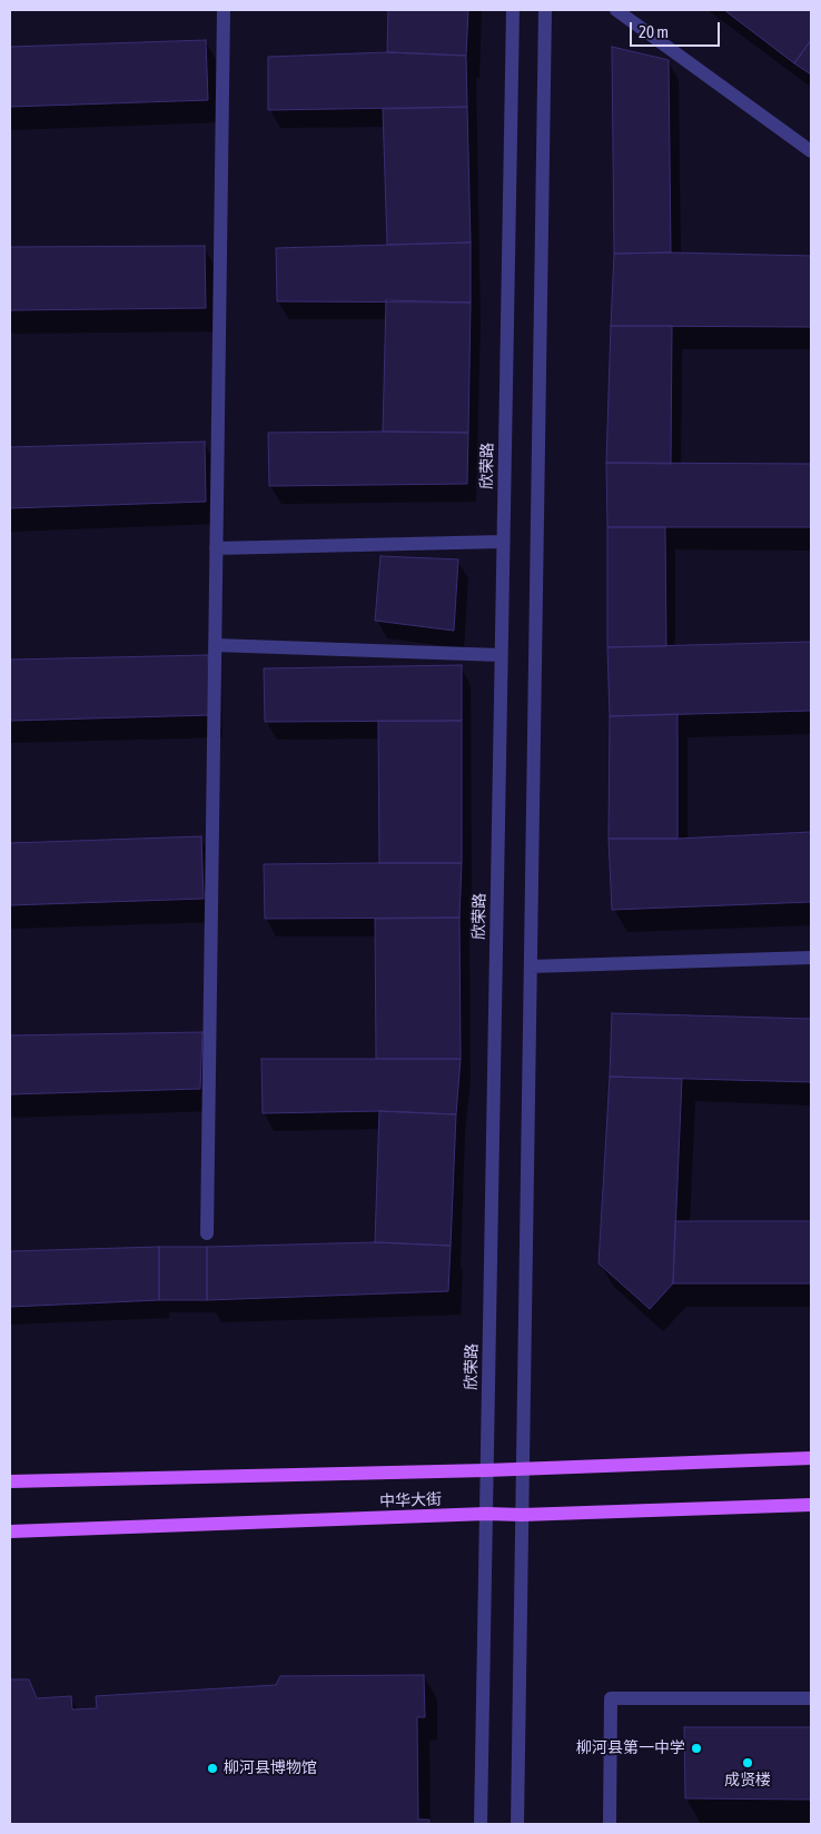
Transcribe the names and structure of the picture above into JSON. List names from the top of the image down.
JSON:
{
  "streets": {
    "main road": ["中华大街"],
    "street": ["欣荣路"]
  },
  "crossings": [
    ["欣荣路", "中华大街"]
  ],
  "places": ["柳河县第一中学", "成贤楼", "柳河县博物馆"],
  "scale_bar": "20 m"
}
